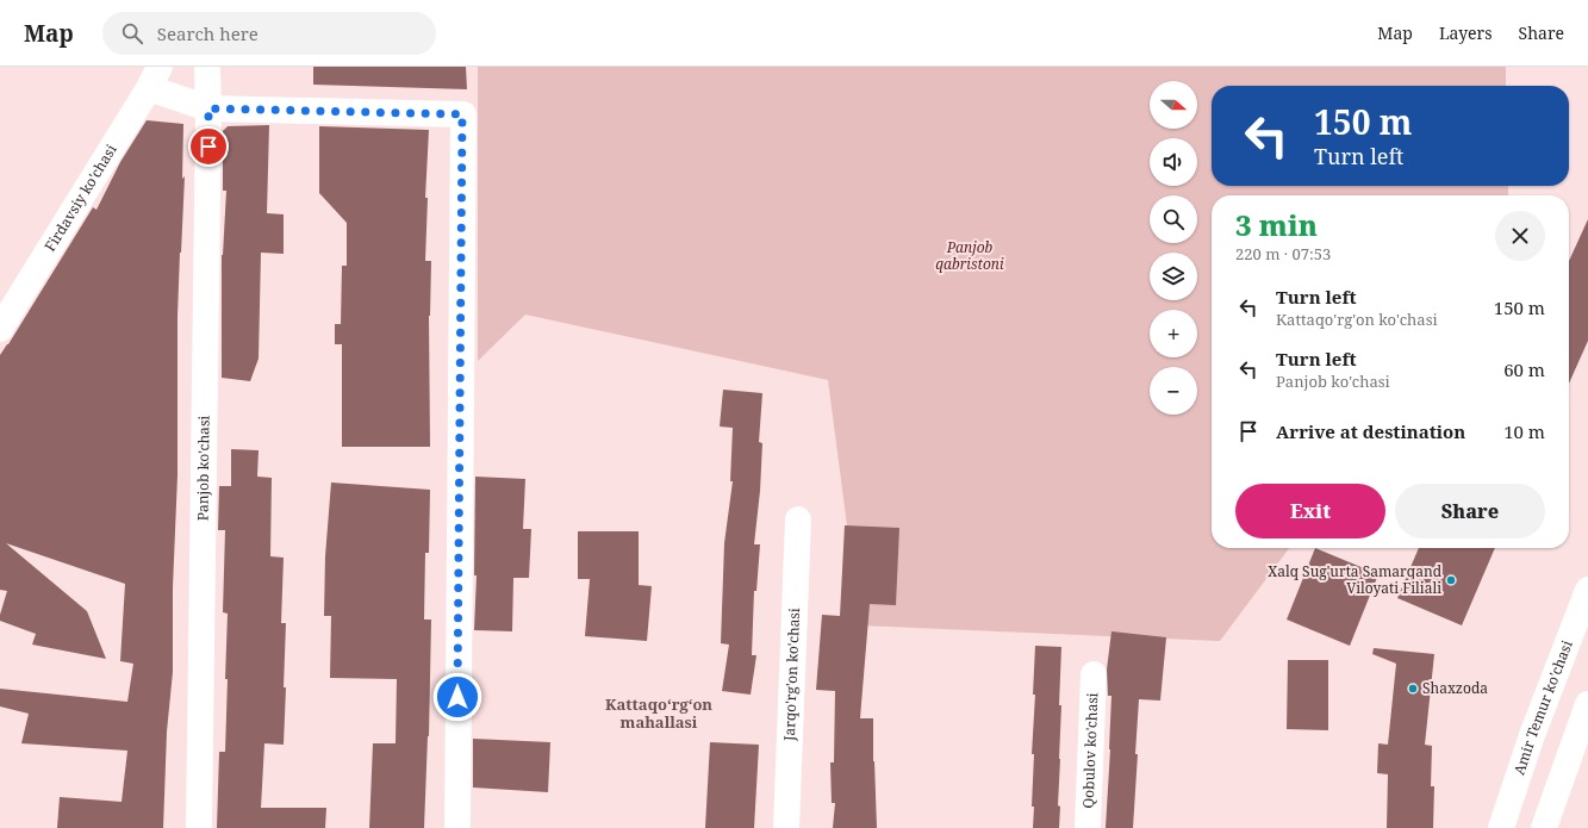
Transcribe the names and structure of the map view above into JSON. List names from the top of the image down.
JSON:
{
  "streets": {
    "street": [
      "Firdavsiy ko'chasi",
      "Panjob ko'chasi",
      "Jarqo'rg'on ko'chasi",
      "Amir Temur ko'chasi",
      "Qobulov ko'chasi"
    ]
  },
  "districts": ["Kattaqo‘rg‘on mahallasi"],
  "parks": ["Panjob qabristoni"],
  "places": ["Xalq Sug'urta Samarqand Viloyati Filiali", "Shaxzoda"],
  "north": "right",
  "page": {
    "header": "Map",
    "search": "Search here",
    "nav": ["Map", "Layers", "Share"],
    "map_buttons": ["+", "−"],
    "turn": ["150 m", "Turn left"],
    "heading": ["3 min", "220 m · 07:53"],
    "list": [
      {
        "name": "Turn left",
        "note": "Kattaqo'rg'on ko'chasi",
        "value": "150 m"
      },
      {
        "name": "Turn left",
        "note": "Panjob ko'chasi",
        "value": "60 m"
      },
      {
        "name": "Arrive at destination",
        "value": "10 m"
      }
    ],
    "buttons": ["Exit", "Share"]
  }
}
